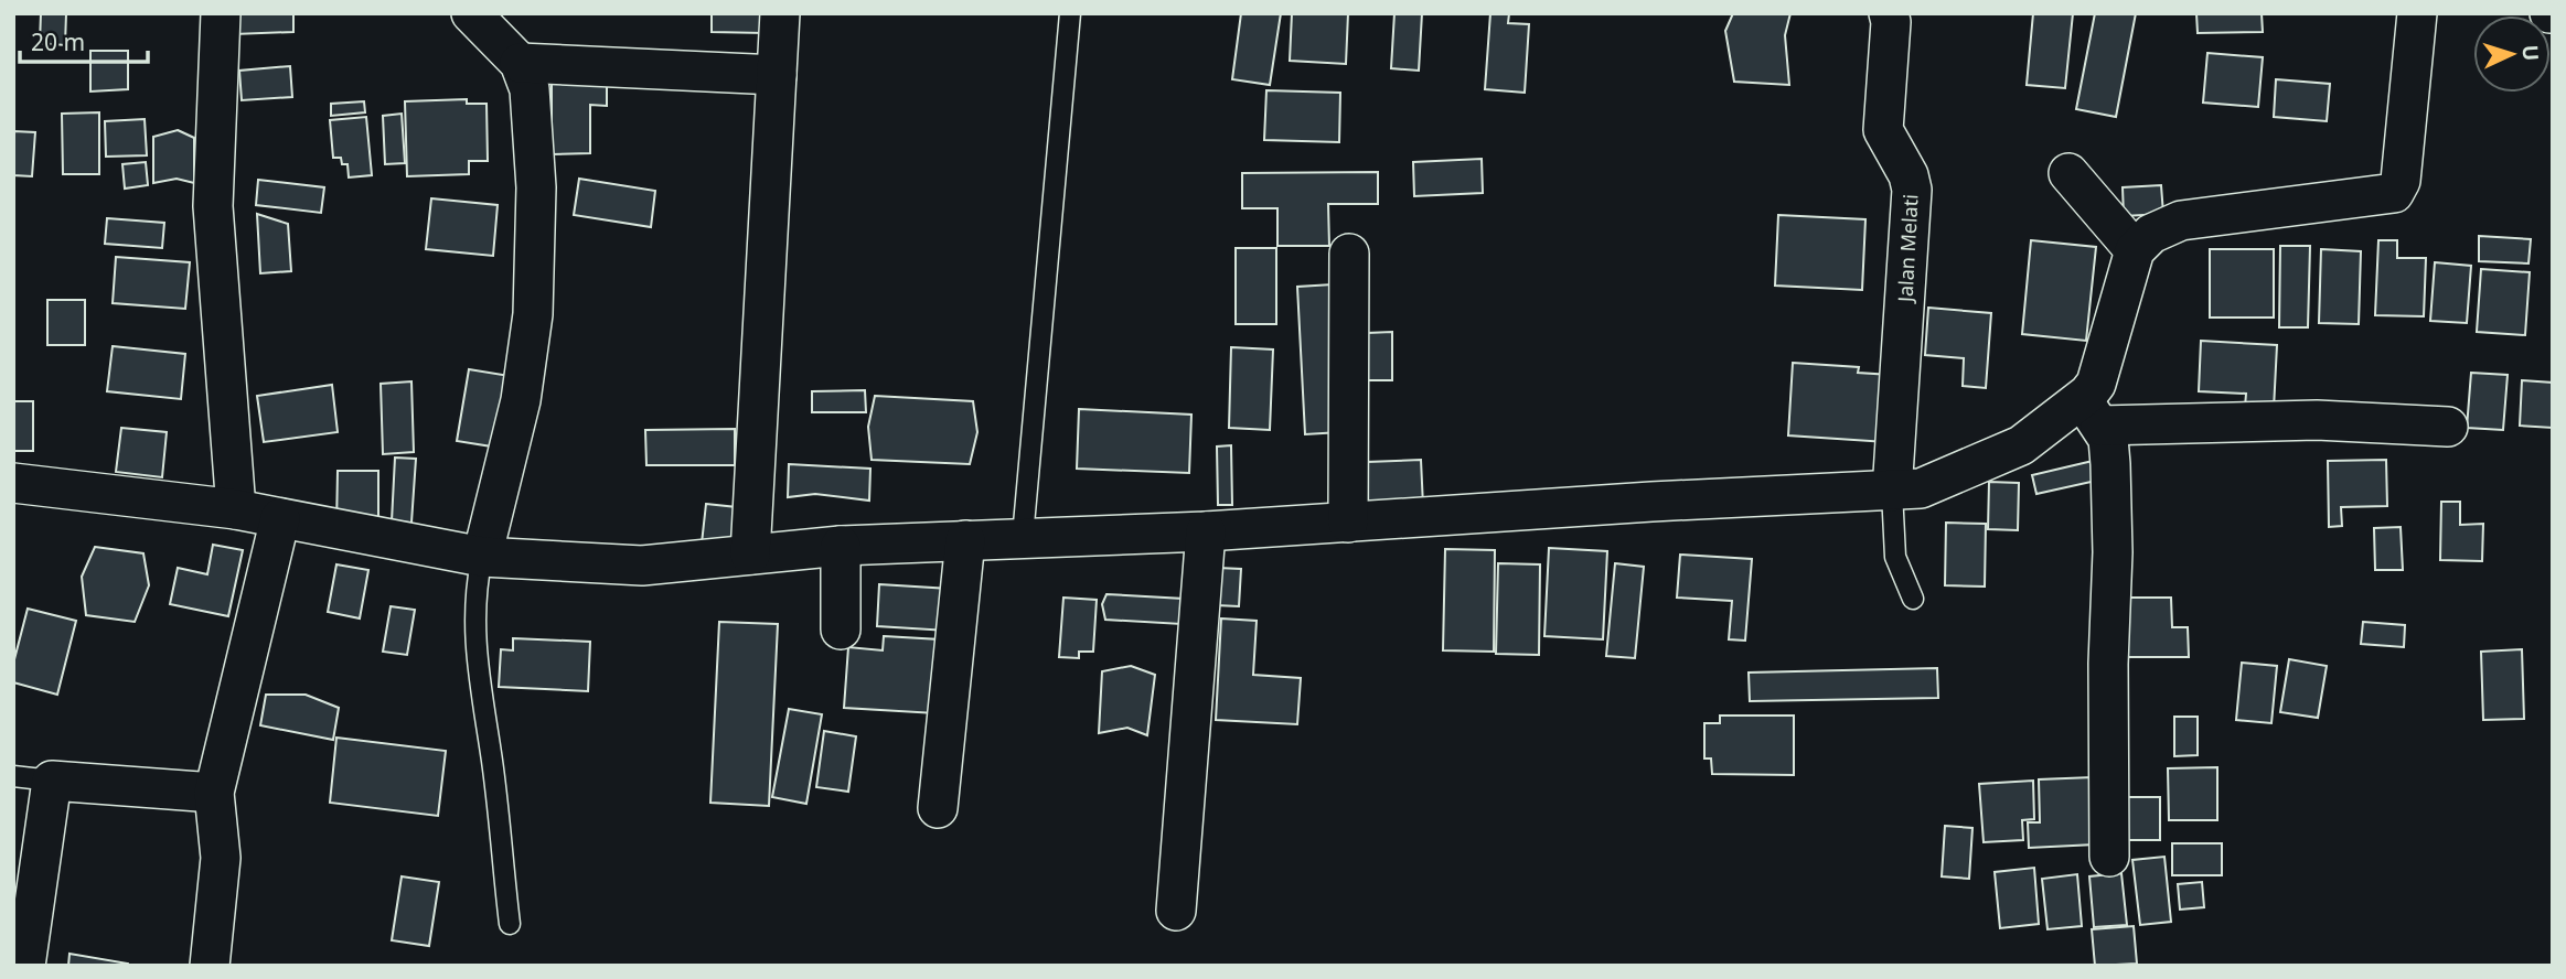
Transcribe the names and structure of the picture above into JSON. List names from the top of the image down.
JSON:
{
  "streets": {
    "street": ["Jalan Melati"]
  },
  "scale_bar": "20 m",
  "north": "right"
}
